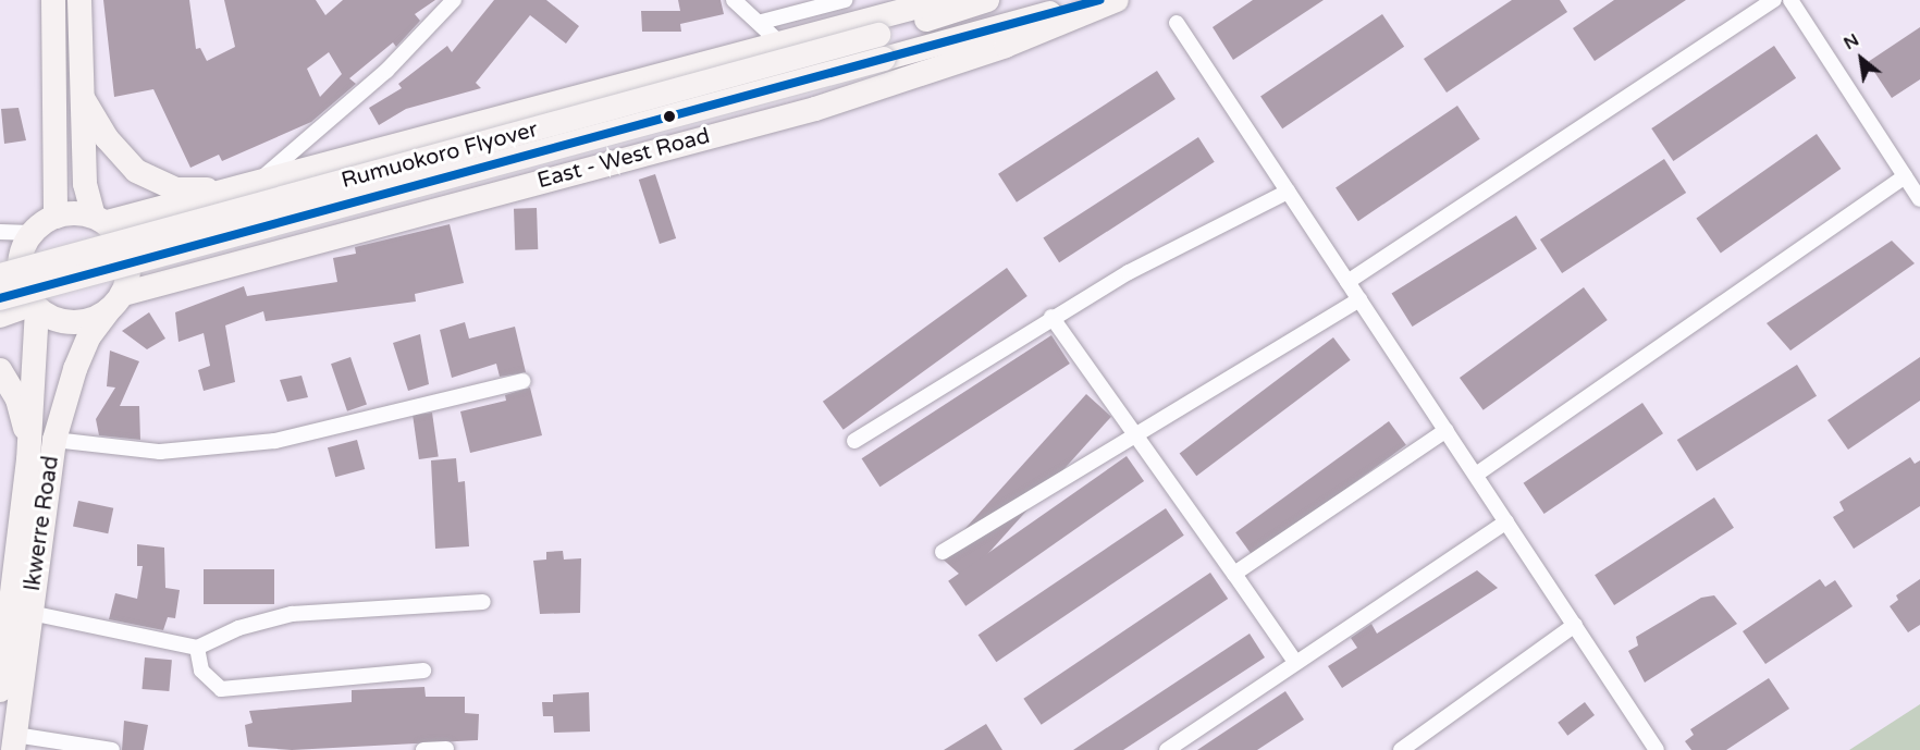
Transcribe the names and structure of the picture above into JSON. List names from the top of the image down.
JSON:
{
  "streets": {
    "main road": ["Rumuokoro Flyover", "East - West Road", "Ikwerre Road"]
  },
  "crossings": [
    ["East - West Road", "Ikwerre Road"]
  ],
  "north": "top left"
}
